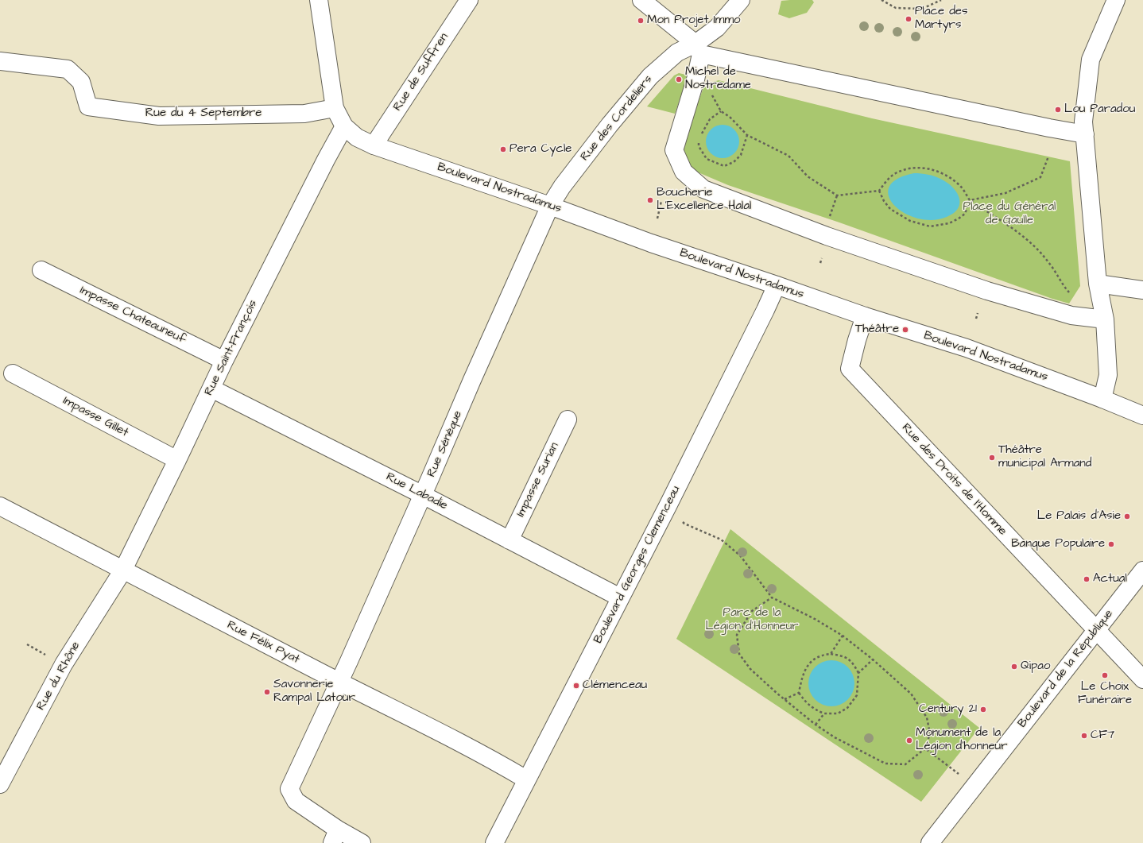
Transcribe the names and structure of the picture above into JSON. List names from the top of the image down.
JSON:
{
  "streets": {
    "street": [
      "Rue de Suffren",
      "Rue du 4 Septembre",
      "Rue des Cordeliers",
      "Boulevard Nostradamus",
      "Impasse Chateauneuf",
      "Rue Saint-François",
      "Impasse Gillet",
      "Rue Sénèque",
      "Impasse Surian",
      "Rue des Droits de l'Homme",
      "Rue Labadie",
      "Boulevard Georges Clemenceau",
      "Rue Félix Pyat",
      "Boulevard de la République",
      "Rue du Rhône"
    ]
  },
  "crossings": [
    ["Rue de Suffren", "Boulevard Nostradamus"],
    ["Rue des Cordeliers", "Boulevard Nostradamus"],
    ["Rue des Cordeliers", "Rue Sénèque"],
    ["Boulevard Nostradamus", "Rue Saint-François"],
    ["Boulevard Nostradamus", "Rue Sénèque"],
    ["Boulevard Nostradamus", "Rue des Droits de l'Homme"],
    ["Boulevard Nostradamus", "Boulevard Georges Clemenceau"],
    ["Impasse Chateauneuf", "Rue Saint-François"],
    ["Rue Saint-François", "Impasse Gillet"],
    ["Rue Saint-François", "Rue Labadie"],
    ["Rue Saint-François", "Rue Félix Pyat"],
    ["Rue Saint-François", "Rue du Rhône"],
    ["Rue Sénèque", "Rue Labadie"],
    ["Rue Sénèque", "Rue Félix Pyat"],
    ["Impasse Surian", "Rue Labadie"],
    ["Rue des Droits de l'Homme", "Boulevard de la République"],
    ["Rue Labadie", "Boulevard Georges Clemenceau"],
    ["Boulevard Georges Clemenceau", "Rue Félix Pyat"],
    ["Rue Félix Pyat", "Rue du Rhône"]
  ],
  "parks": ["Place du Général de Gaulle", "Parc de la Légion d'Honneur"],
  "places": [
    "Place des Martyrs",
    "Mon Projet Immo",
    "Michel de Nostredame",
    "Lou Paradou",
    "Pera Cycle",
    "Boucherie L'Excellence Halal",
    "Théâtre",
    "Théâtre municipal Armand",
    "Le Palais d'Asie",
    "Banque Populaire",
    "Actual",
    "Qipao",
    "Le Choix Funéraire",
    "Clémenceau",
    "Savonnerie Rampal Latour",
    "Century 21",
    "CF7",
    "Monument de la Légion d'honneur"
  ]
}
